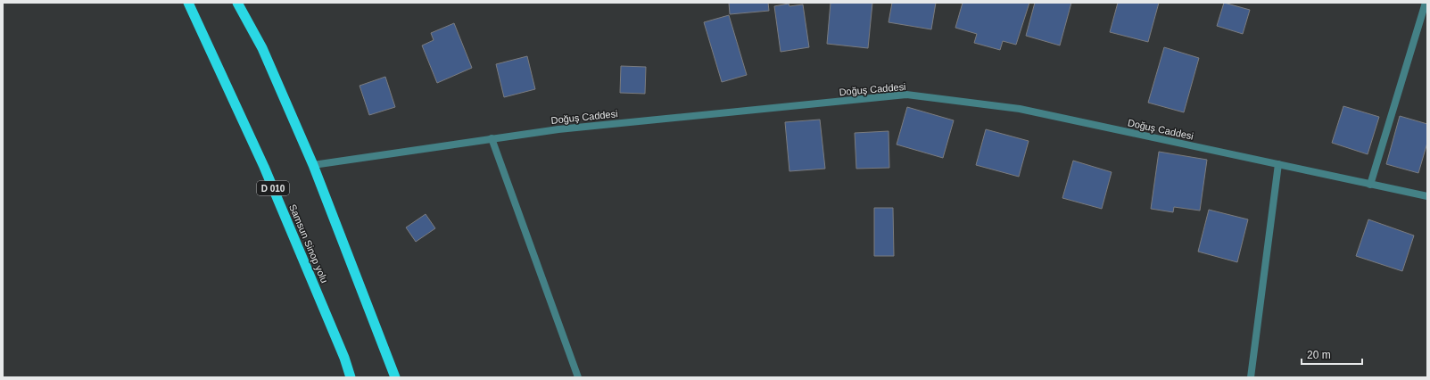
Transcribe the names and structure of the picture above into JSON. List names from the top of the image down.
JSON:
{
  "streets": {
    "highway": ["D 010", "Samsun Sinop yolu"],
    "street": ["Doğuş Caddesi"]
  },
  "scale_bar": "20 m"
}
